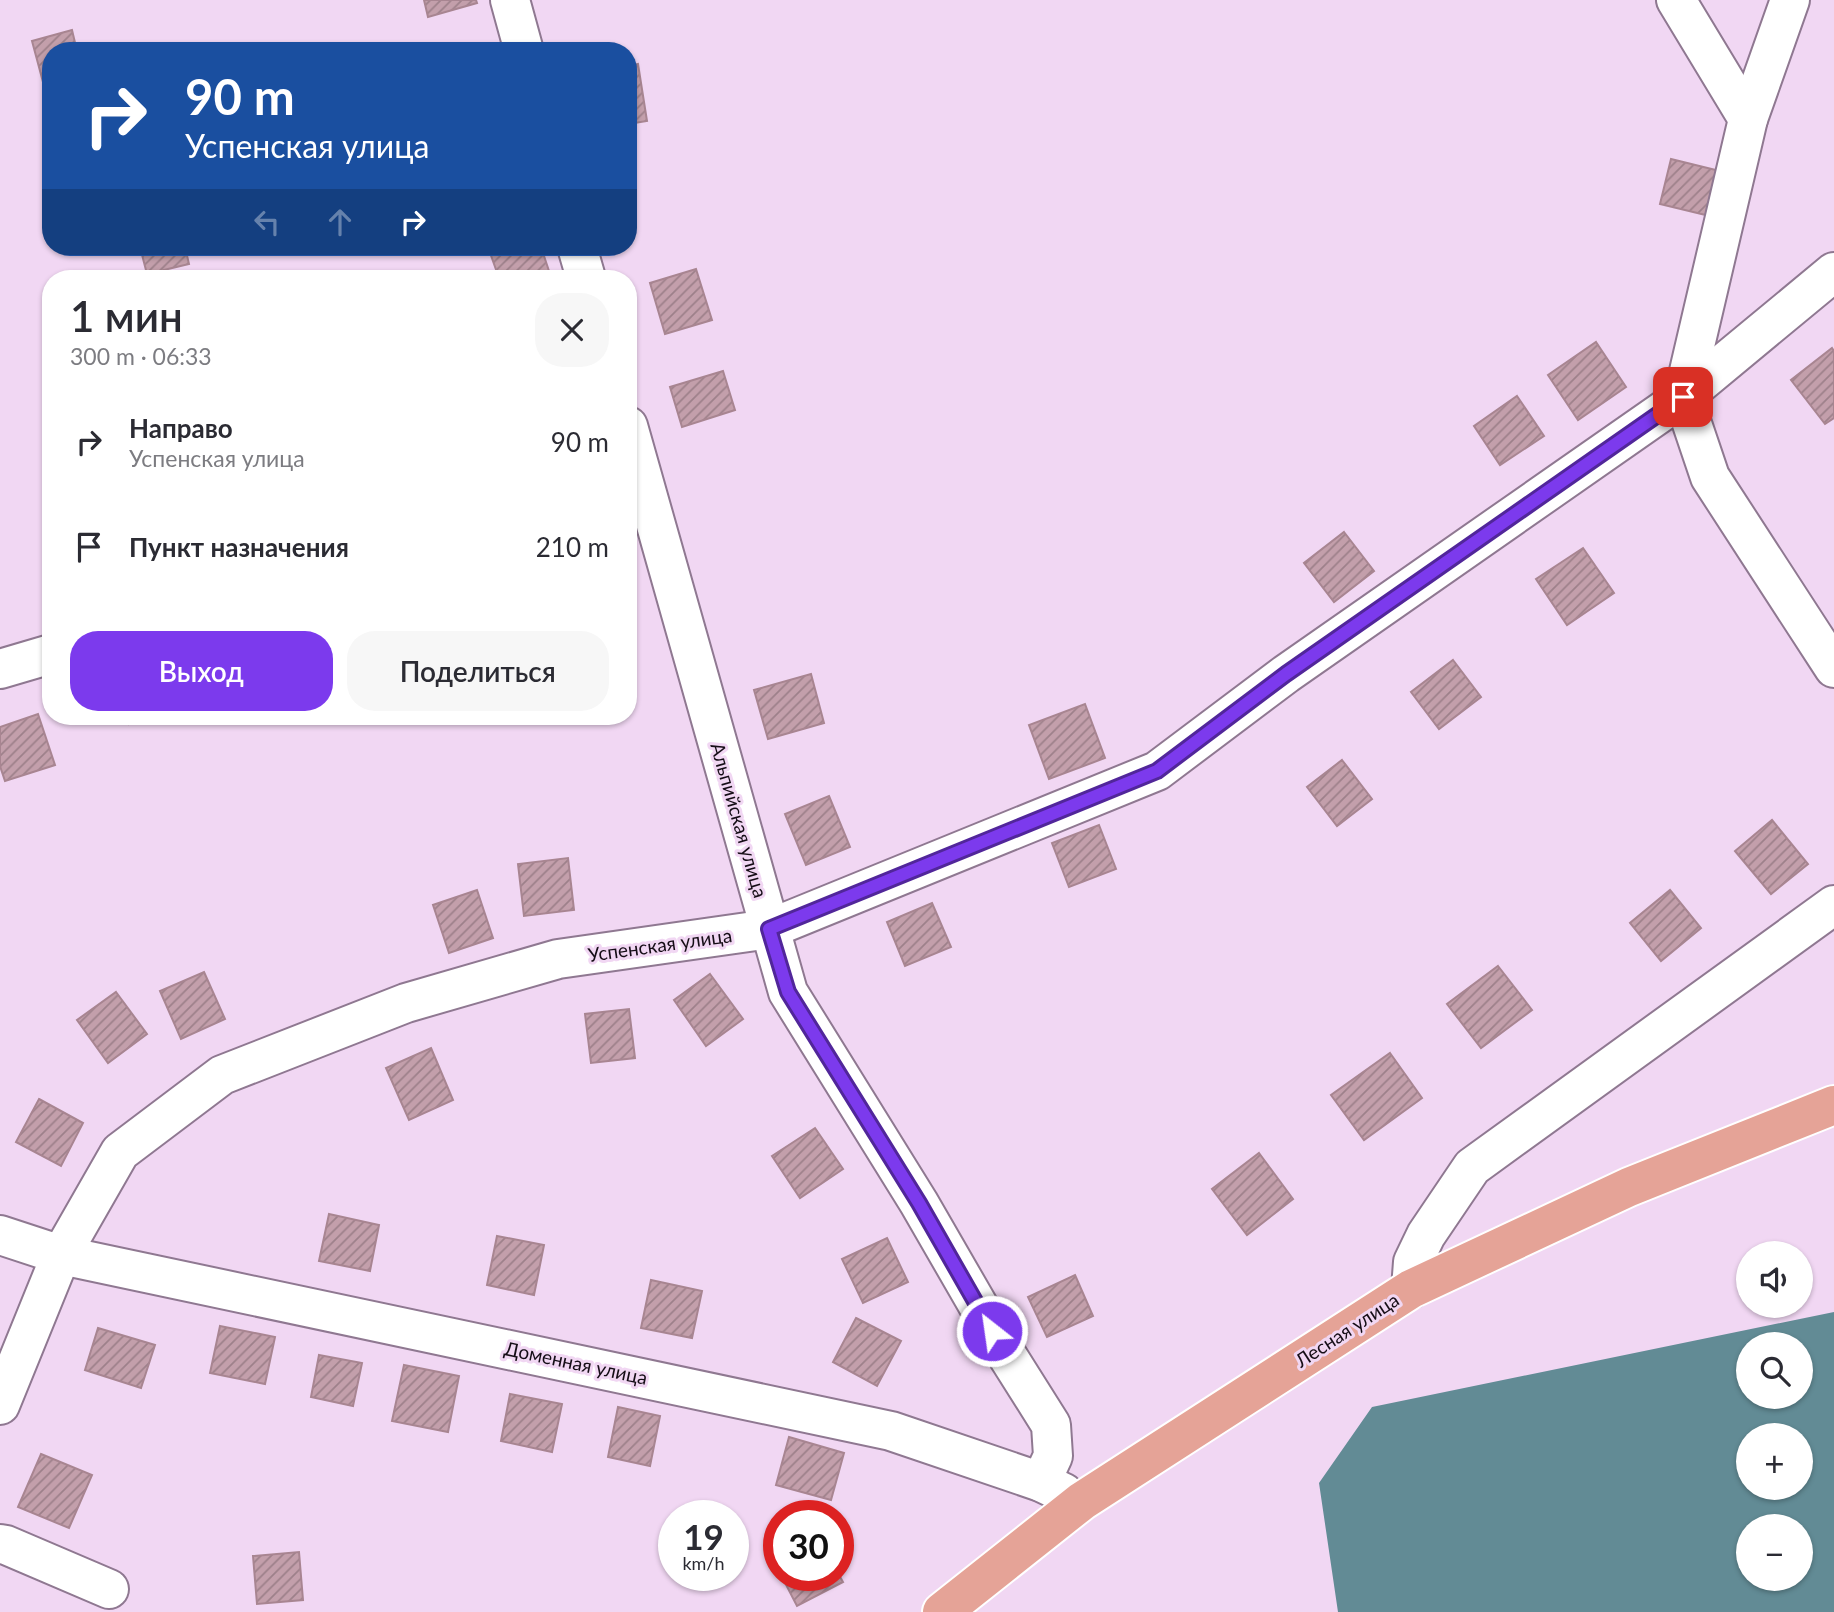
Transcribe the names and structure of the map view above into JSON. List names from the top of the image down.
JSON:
{
  "streets": {
    "main road": ["Лесная улица"],
    "street": ["Альпийская улица", "Успенская улица", "Доменная улица"]
  },
  "crossings": [
    ["Альпийская улица", "Успенская улица"],
    ["Альпийская улица", "Доменная улица"],
    ["Успенская улица", "Доменная улица"],
    ["Лесная улица", "Доменная улица"]
  ],
  "page": {
    "turn": ["90 m", "Успенская улица"],
    "heading": ["1 мин", "300 m · 06:33"],
    "list": [
      {
        "name": "Направо",
        "note": "Успенская улица",
        "value": "90 m"
      },
      {
        "name": "Пункт назначения",
        "value": "210 m"
      }
    ],
    "buttons": ["Выход", "Поделиться"],
    "map_buttons": ["+", "−"],
    "speed": "19 km/h",
    "limit": "30"
  }
}
